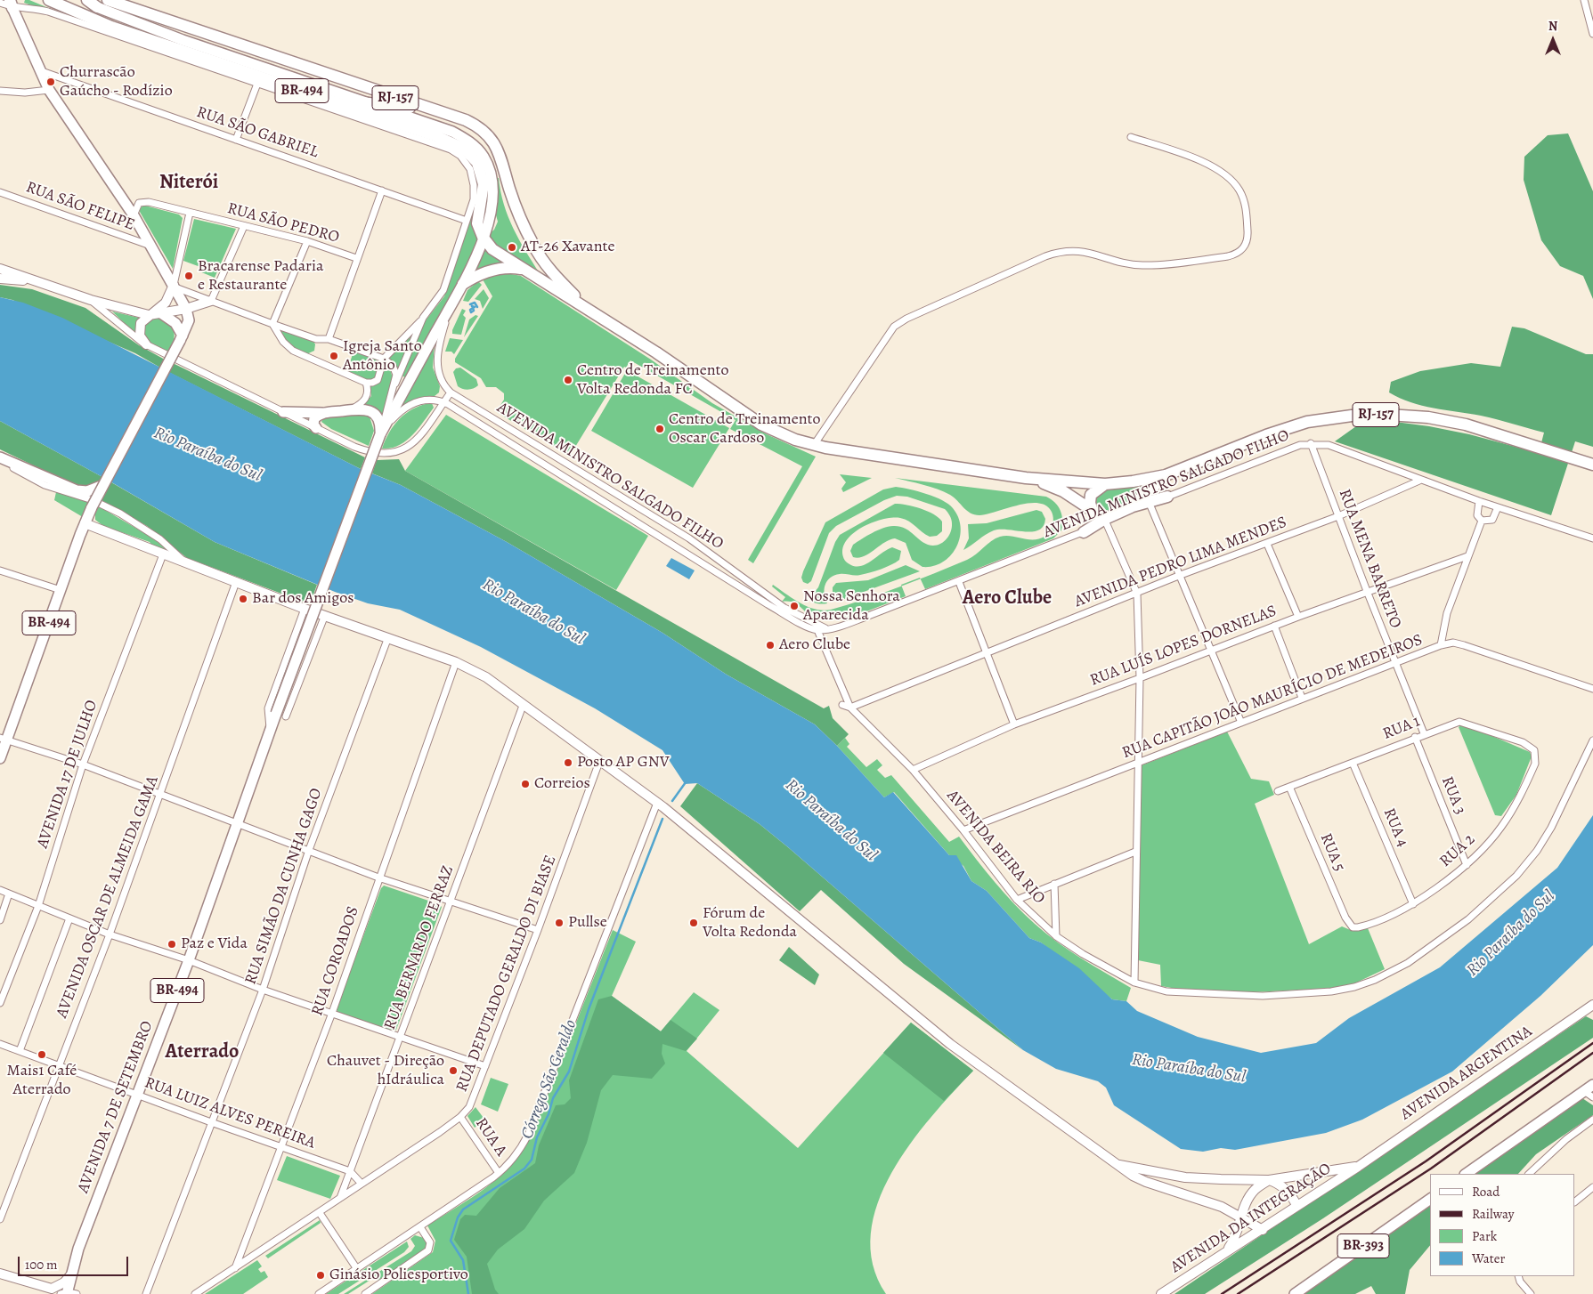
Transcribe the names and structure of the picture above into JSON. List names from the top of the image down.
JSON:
{
  "streets": {
    "highway": ["BR-494", "RJ-157"],
    "main road": ["AVENIDA 7 DE SETEMBRO", "BR-393"],
    "street": [
      "RUA SÃO GABRIEL",
      "RUA SÃO FELIPE",
      "RUA SÃO PEDRO",
      "AVENIDA MINISTRO SALGADO FILHO",
      "RUA MENA BARRETO",
      "AVENIDA PEDRO LIMA MENDES",
      "RUA LUÍS LOPES DORNELAS",
      "RUA CAPITÃO JOÃO MAURÍCIO DE MEDEIROS",
      "RUA 1",
      "AVENIDA 17 DE JULHO",
      "RUA 3",
      "RUA 4",
      "AVENIDA BEIRA RIO",
      "RUA 2",
      "RUA 5",
      "RUA SIMÃO DA CUNHA GAGO",
      "AVENIDA OSCAR DE ALMEIDA GAMA",
      "RUA BERNARDO FERRAZ",
      "RUA COROADOS",
      "RUA DEPUTADO GERALDO DI BIASE",
      "AVENIDA ARGENTINA",
      "RUA LUIZ ALVES PEREIRA",
      "RUA A",
      "AVENIDA DA INTEGRAÇÃO"
    ]
  },
  "crossings": [
    ["BR-494", "AVENIDA MINISTRO SALGADO FILHO"],
    ["AVENIDA MINISTRO SALGADO FILHO", "RUA MENA BARRETO"],
    ["AVENIDA MINISTRO SALGADO FILHO", "AVENIDA PEDRO LIMA MENDES"],
    ["AVENIDA MINISTRO SALGADO FILHO", "AVENIDA BEIRA RIO"],
    ["RUA MENA BARRETO", "AVENIDA PEDRO LIMA MENDES"],
    ["RUA MENA BARRETO", "RUA LUÍS LOPES DORNELAS"],
    ["RUA MENA BARRETO", "RUA CAPITÃO JOÃO MAURÍCIO DE MEDEIROS"],
    ["RUA MENA BARRETO", "RUA 1"],
    ["AVENIDA PEDRO LIMA MENDES", "AVENIDA BEIRA RIO"],
    ["RUA LUÍS LOPES DORNELAS", "AVENIDA BEIRA RIO"],
    ["RUA CAPITÃO JOÃO MAURÍCIO DE MEDEIROS", "AVENIDA BEIRA RIO"],
    ["RUA 1", "RUA 3"],
    ["RUA 1", "RUA 4"],
    ["RUA 1", "RUA 2"],
    ["RUA 1", "RUA 5"],
    ["RUA 3", "RUA 2"],
    ["RUA 4", "RUA 2"],
    ["RUA 2", "RUA 5"],
    ["RUA SIMÃO DA CUNHA GAGO", "RUA LUIZ ALVES PEREIRA"],
    ["AVENIDA OSCAR DE ALMEIDA GAMA", "RUA LUIZ ALVES PEREIRA"],
    ["RUA BERNARDO FERRAZ", "RUA DEPUTADO GERALDO DI BIASE"],
    ["RUA BERNARDO FERRAZ", "RUA LUIZ ALVES PEREIRA"],
    ["RUA COROADOS", "RUA DEPUTADO GERALDO DI BIASE"],
    ["RUA COROADOS", "RUA LUIZ ALVES PEREIRA"],
    ["RUA DEPUTADO GERALDO DI BIASE", "RUA A"],
    ["AVENIDA ARGENTINA", "AVENIDA DA INTEGRAÇÃO"],
    ["AVENIDA 7 DE SETEMBRO", "RUA LUIZ ALVES PEREIRA"]
  ],
  "districts": ["Niterói", "Aero Clube", "Aterrado"],
  "water": ["Rio Paraíba do Sul", "Córrego São Geraldo"],
  "places": [
    "Churrascão Gaúcho - Rodízio",
    "AT-26 Xavante",
    "Bracarense Padaria e Restaurante",
    "Igreja Santo Antônio",
    "Centro de Treinamento Volta Redonda FC",
    "Centro de Treinamento Oscar Cardoso",
    "Bar dos Amigos",
    "Nossa Senhora Aparecida",
    "Aero Clube",
    "Posto AP GNV",
    "Correios",
    "Pullse",
    "Fórum de Volta Redonda",
    "Paz e Vida",
    "Mais1 Café Aterrado",
    "Chauvet - Direção hIdráulica",
    "Ginásio Poliesportivo"
  ],
  "legend": [
    "Road",
    "Railway",
    "Park",
    "Water"
  ],
  "scale_bar": "100 m",
  "north": "top"
}
